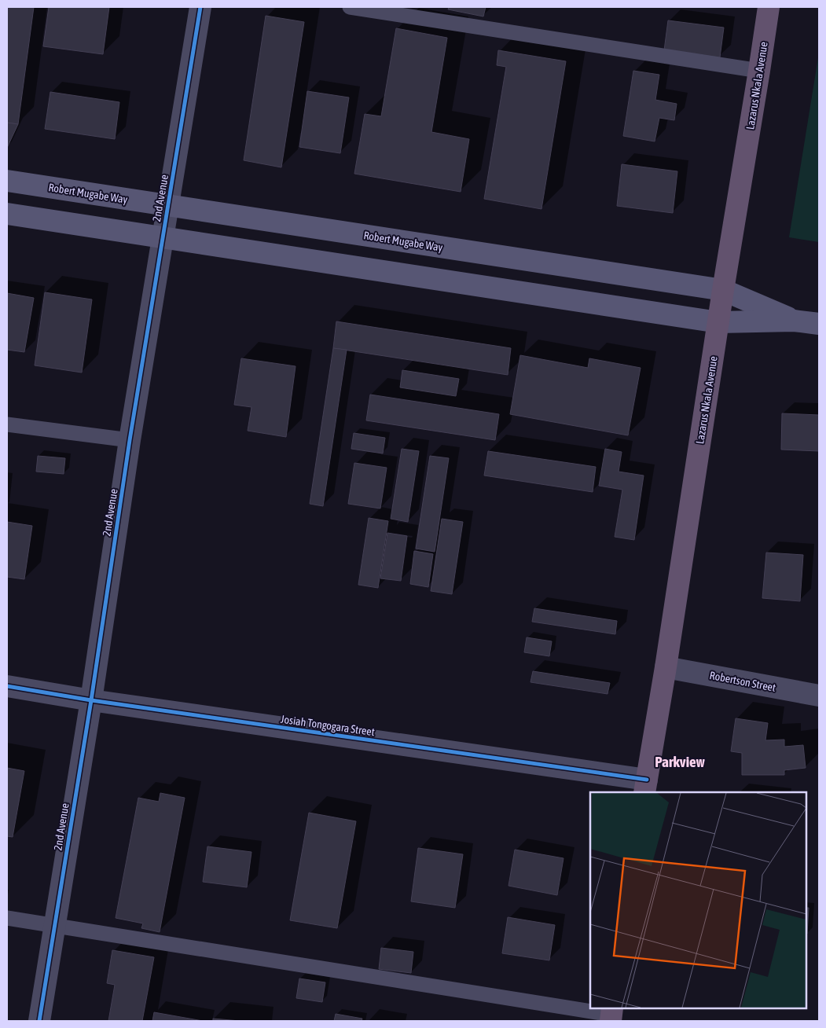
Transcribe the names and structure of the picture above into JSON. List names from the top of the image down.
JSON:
{
  "streets": {
    "highway": ["Lazarus Nkala Avenue"],
    "main road": ["Robert Mugabe Way"],
    "street": ["2nd Avenue", "Robertson Street", "Josiah Tongogara Street"]
  },
  "crossings": [
    ["Lazarus Nkala Avenue", "Robert Mugabe Way"],
    ["Lazarus Nkala Avenue", "Robertson Street"],
    ["Lazarus Nkala Avenue", "Josiah Tongogara Street"],
    ["Robert Mugabe Way", "2nd Avenue"],
    ["2nd Avenue", "Josiah Tongogara Street"]
  ],
  "districts": ["Parkview"]
}
